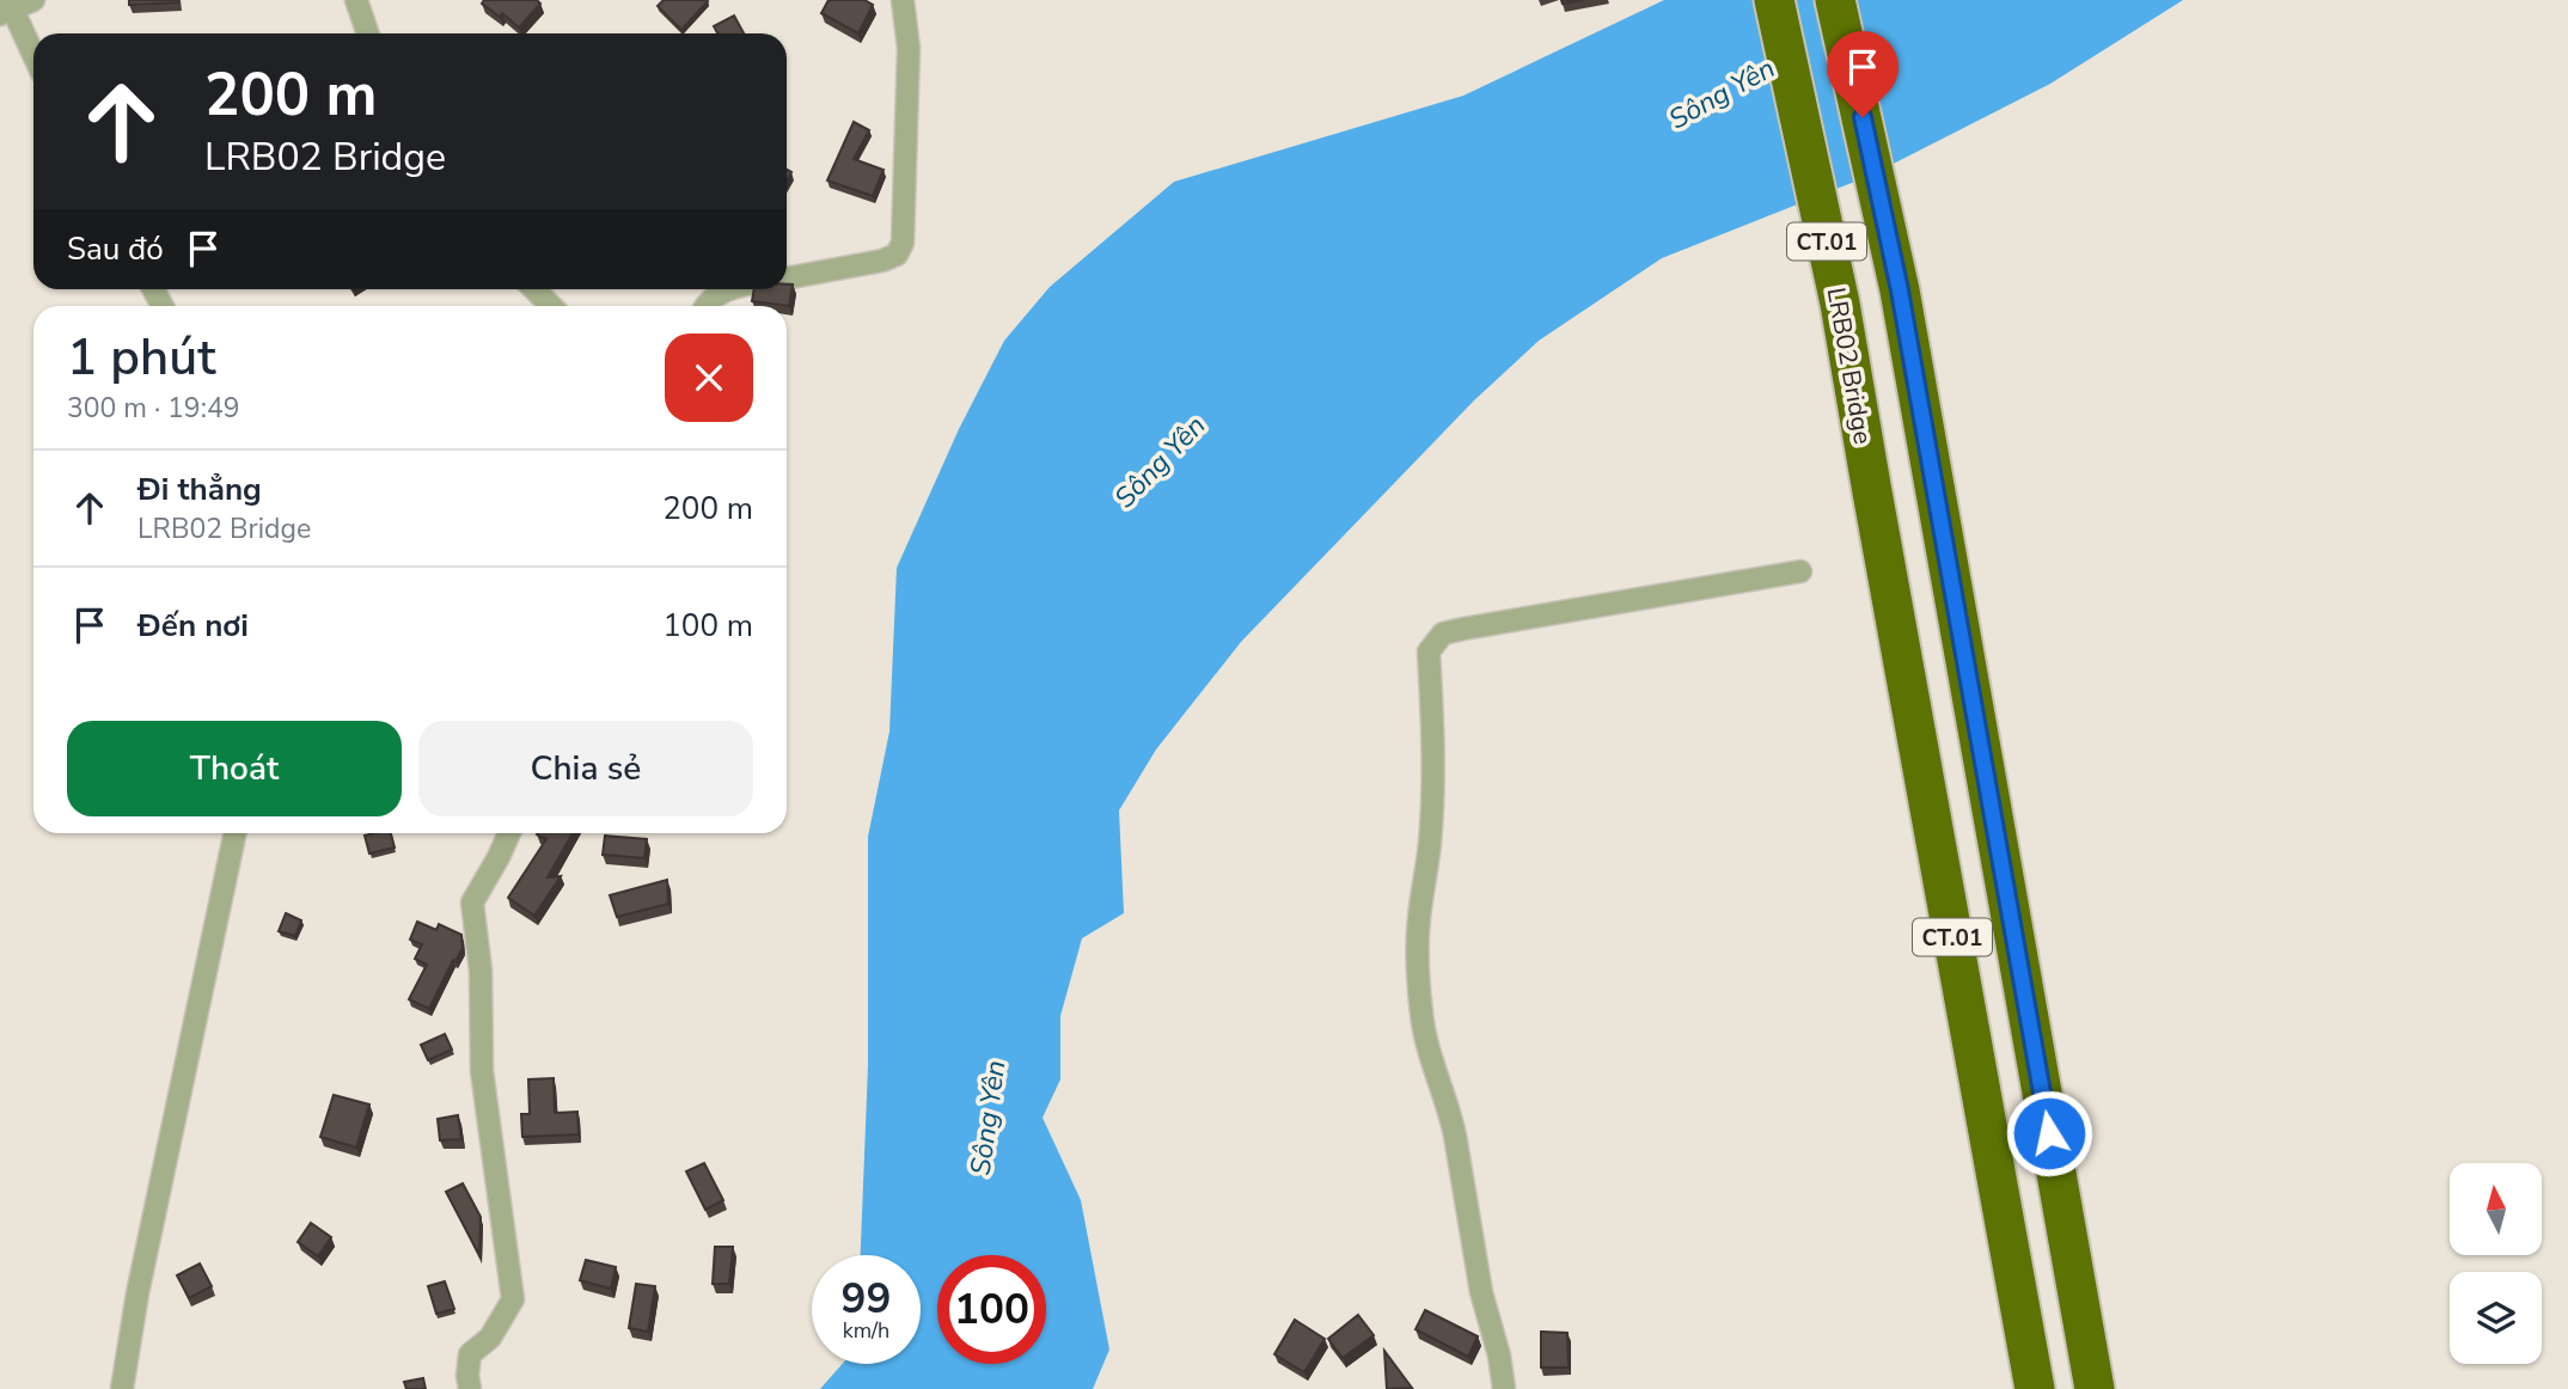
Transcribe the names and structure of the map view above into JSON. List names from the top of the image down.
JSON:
{
  "streets": {
    "highway": ["CT.01", "LRB02 Bridge"]
  },
  "water": ["Sông Yên"],
  "north": "top",
  "page": {
    "turn": ["200 m", "LRB02 Bridge"],
    "then": "Sau đó",
    "heading": ["1 phút", "300 m · 19:49"],
    "list": [
      {
        "name": "Đi thẳng",
        "note": "LRB02 Bridge",
        "value": "200 m"
      },
      {
        "name": "Đến nơi",
        "value": "100 m"
      }
    ],
    "buttons": ["Thoát", "Chia sẻ"],
    "speed": "99 km/h",
    "limit": "100"
  }
}
